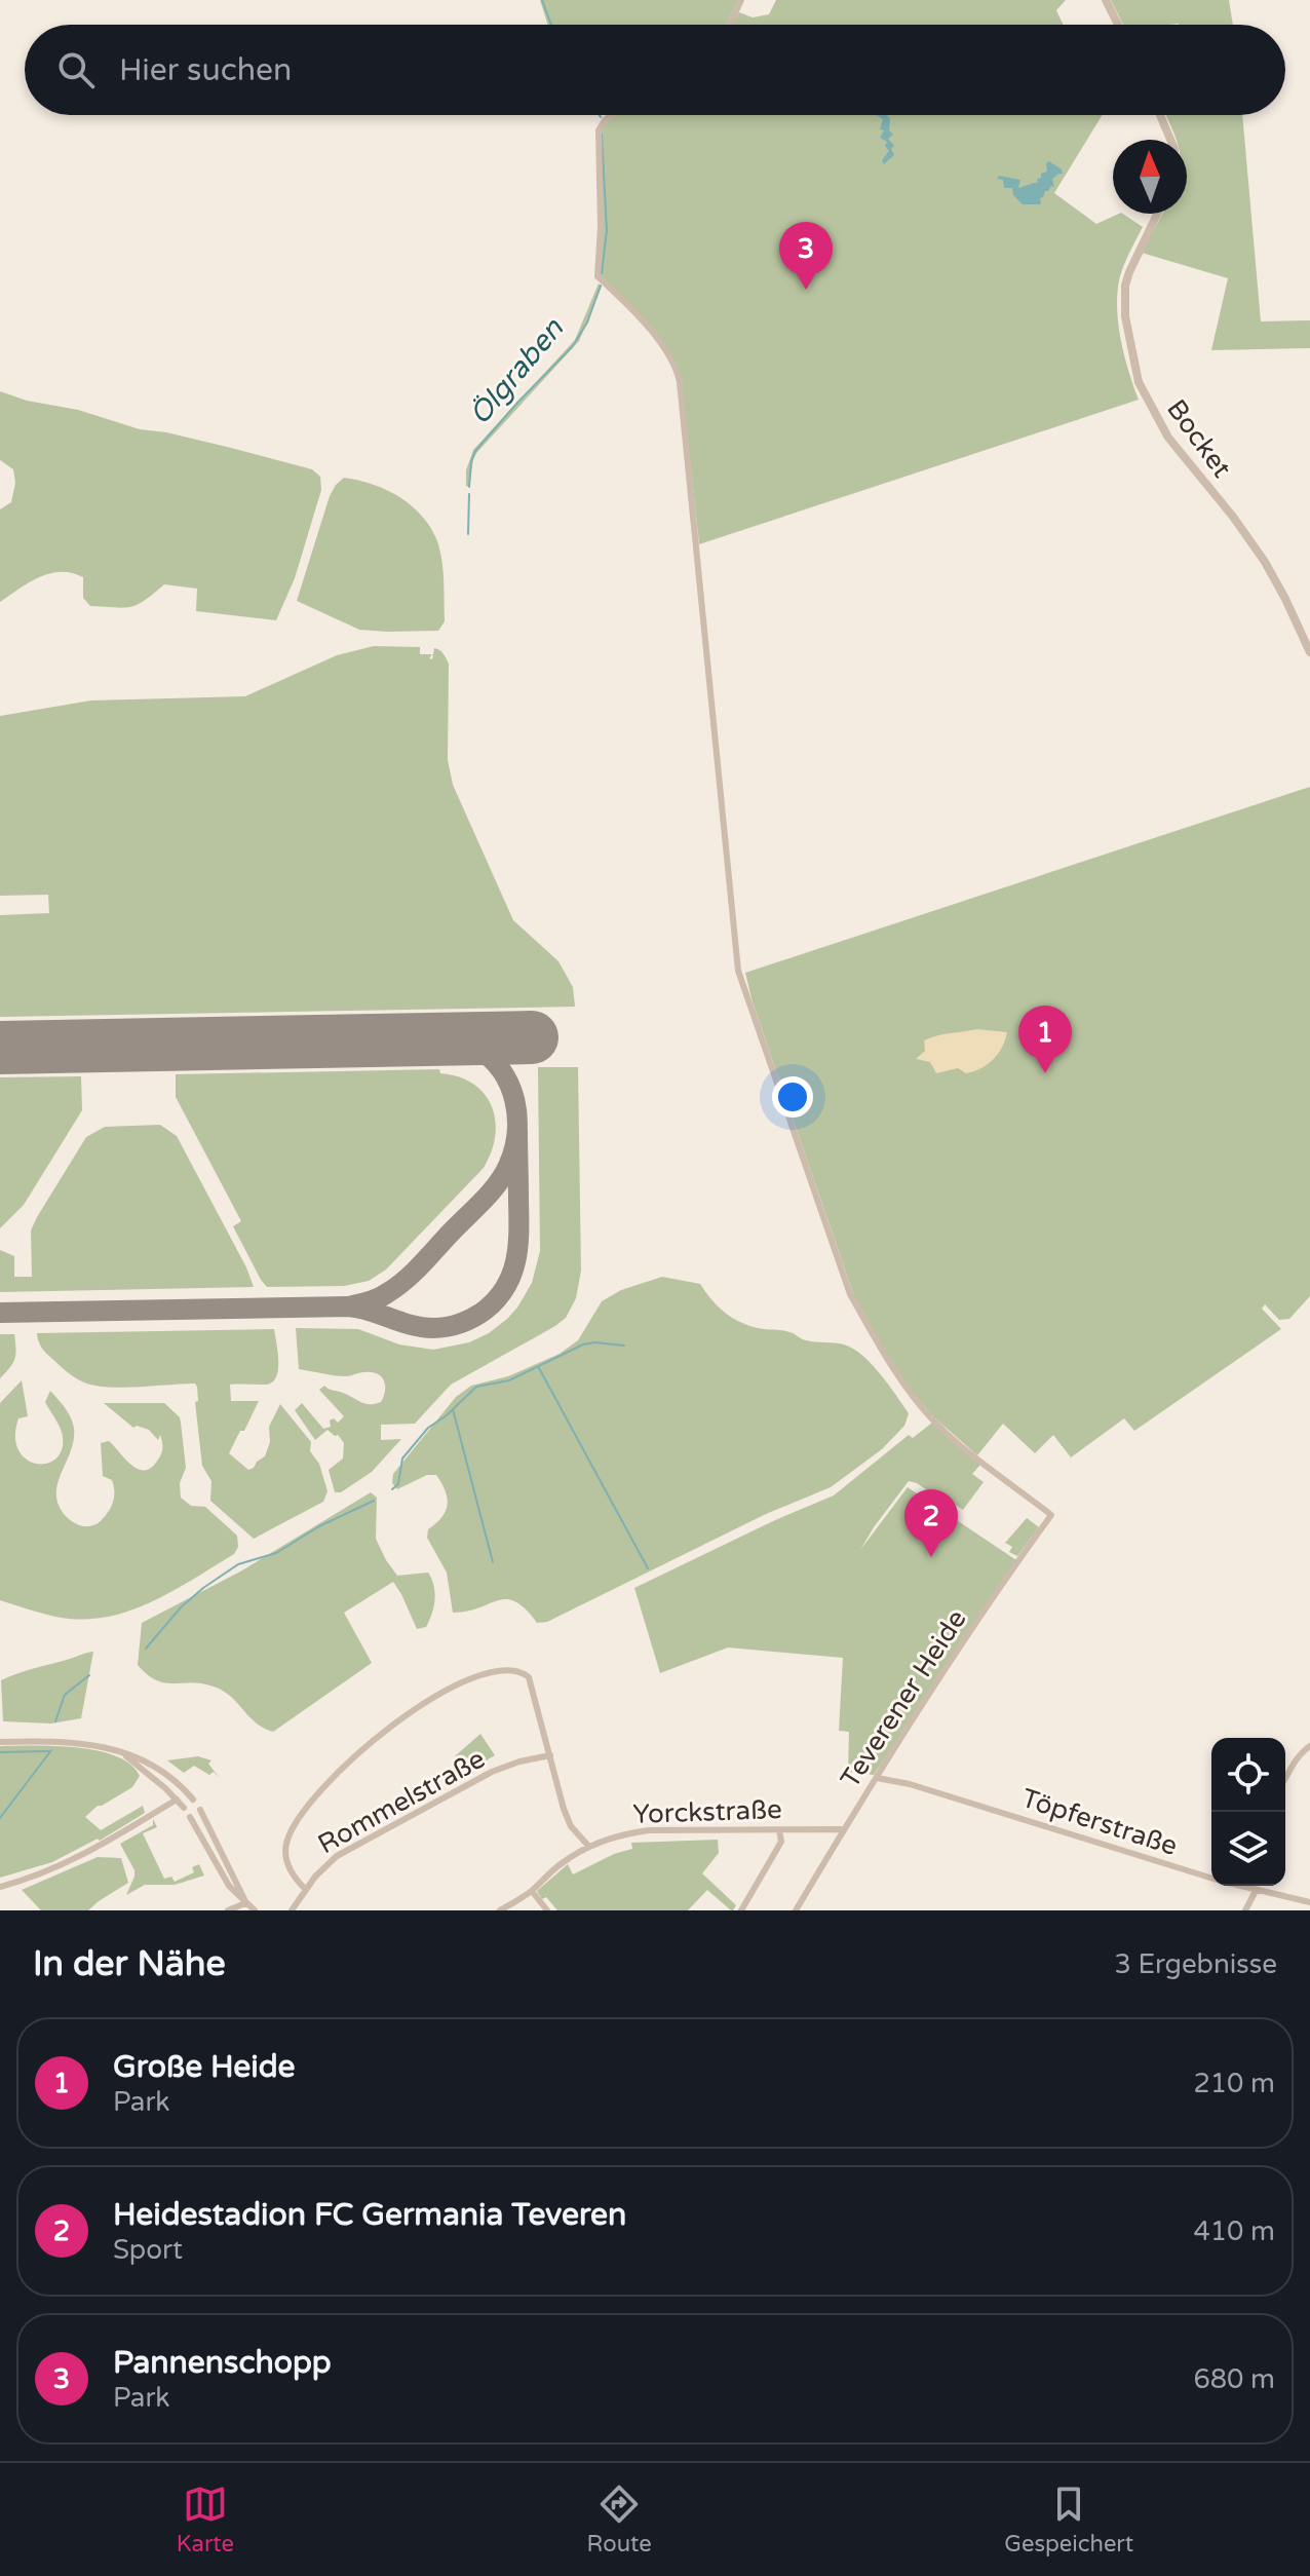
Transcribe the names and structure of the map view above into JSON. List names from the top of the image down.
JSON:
{
  "streets": {
    "street": [
      "Bocket",
      "Teverener Heide",
      "Rommelstraße",
      "Yorckstraße",
      "Töpferstraße"
    ]
  },
  "crossings": [
    ["Teverener Heide", "Töpferstraße"]
  ],
  "water": ["Ölgraben"],
  "north": "top",
  "page": {
    "search": "Hier suchen",
    "pins": ["3", "1", "2"],
    "heading": ["In der Nähe", "3 Ergebnisse"],
    "list": [
      {
        "mark": "1",
        "name": "Große Heide",
        "note": "Park",
        "value": "210 m"
      },
      {
        "mark": "2",
        "name": "Heidestadion FC Germania Teveren",
        "note": "Sport",
        "value": "410 m"
      },
      {
        "mark": "3",
        "name": "Pannenschopp",
        "note": "Park",
        "value": "680 m"
      }
    ],
    "nav": ["Karte", "Route", "Gespeichert"]
  }
}
